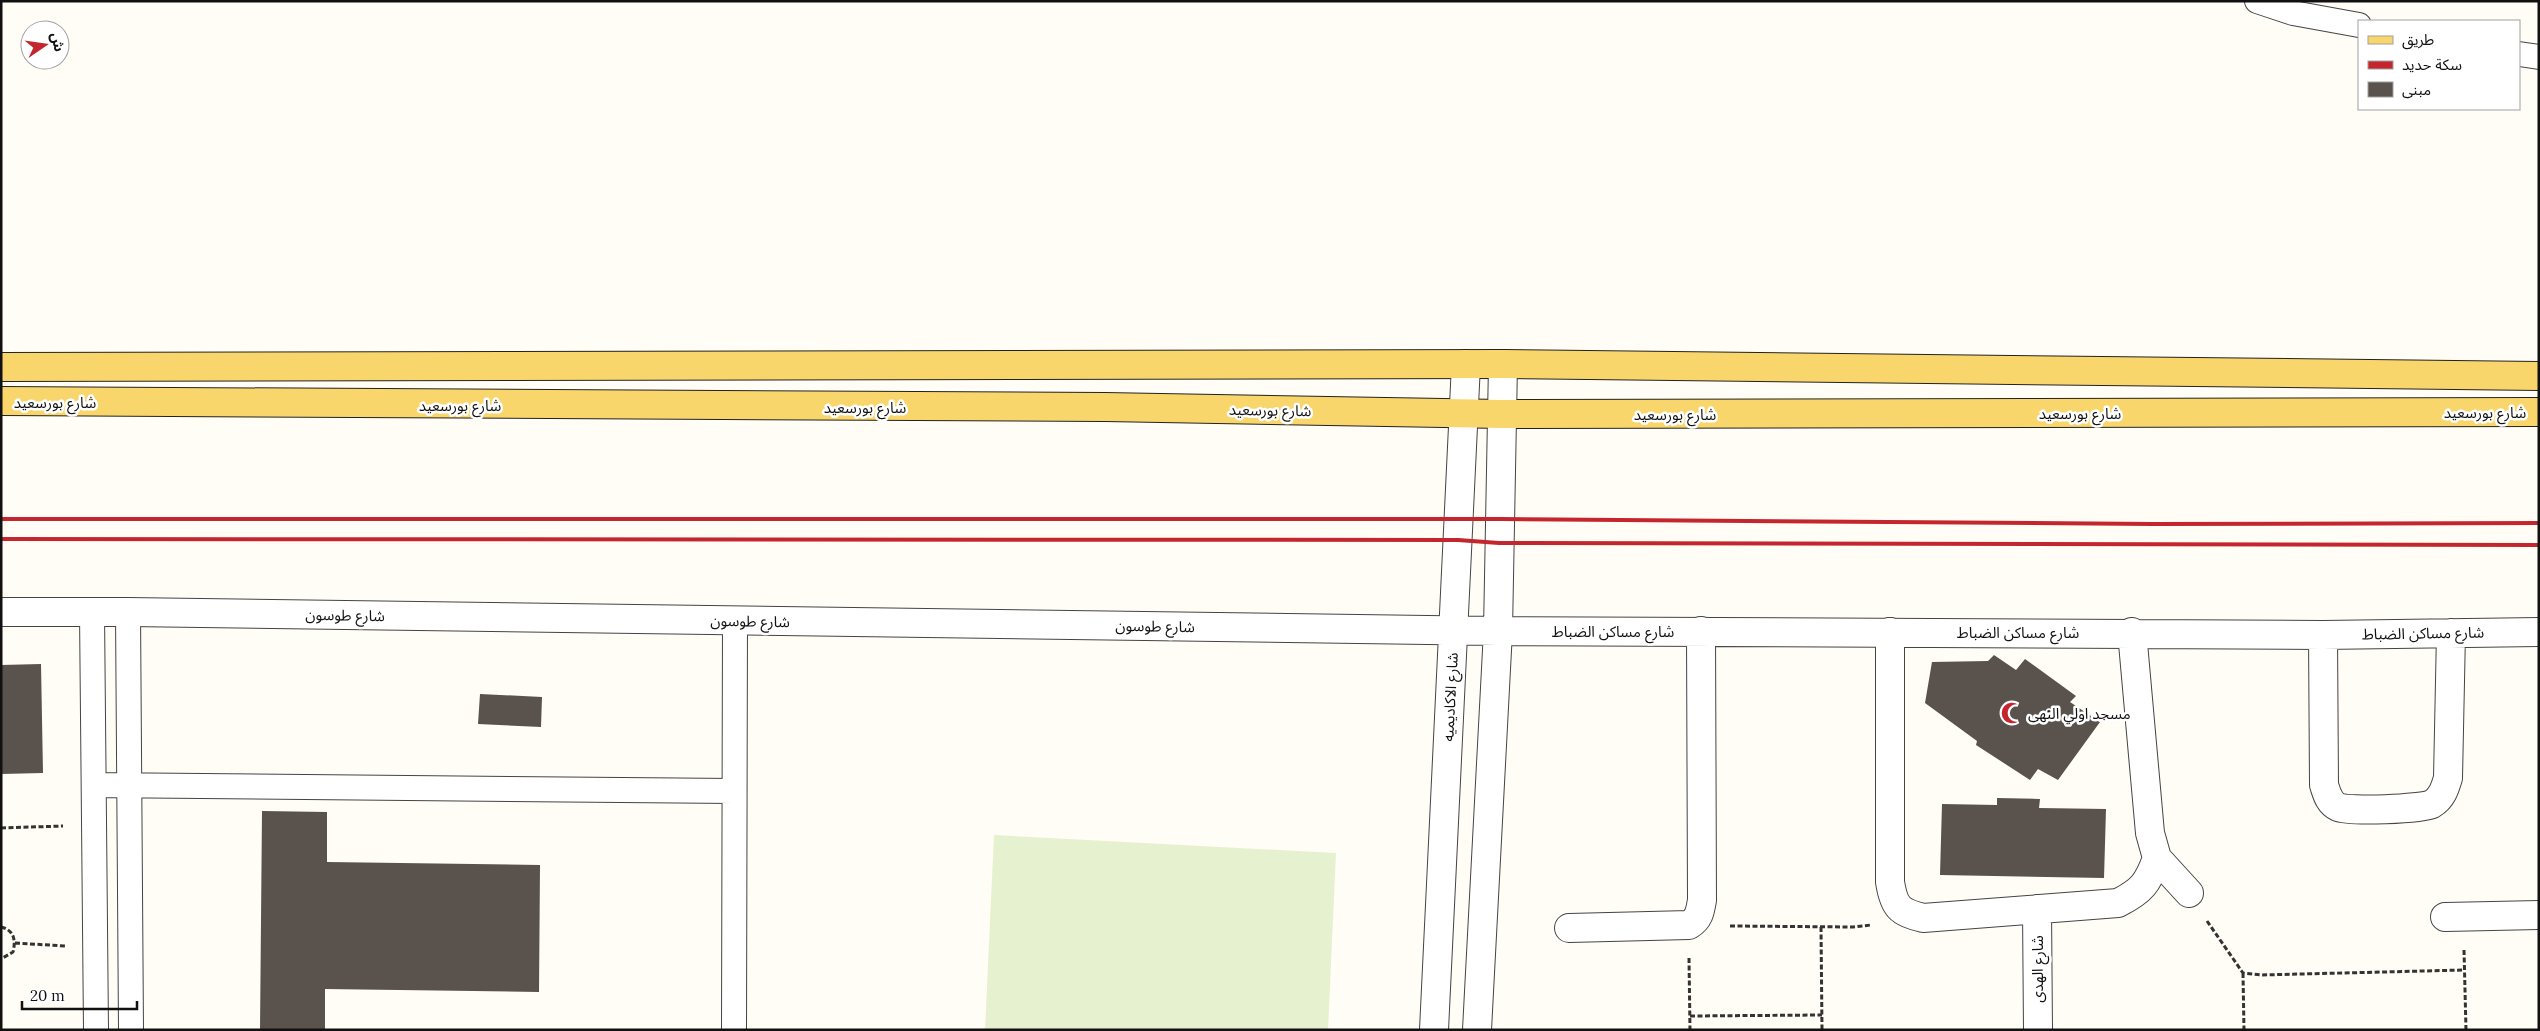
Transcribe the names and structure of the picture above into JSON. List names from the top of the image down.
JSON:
{
  "streets": {
    "main road": ["شارع بورسعيد"],
    "street": [
      "شارع طوسون",
      "شارع مساكن الضباط",
      "شارع الاكاديميه",
      "شارع الهدى"
    ]
  },
  "crossings": [
    ["شارع بورسعيد", "شارع الاكاديميه"],
    ["شارع طوسون", "شارع مساكن الضباط"],
    ["شارع طوسون", "شارع الاكاديميه"]
  ],
  "places": {
    "mosque": ["مسجد اولي النهى"]
  },
  "legend": ["طريق", "سكة حديد", "مبنى"],
  "scale_bar": "20 m",
  "north": "right"
}
